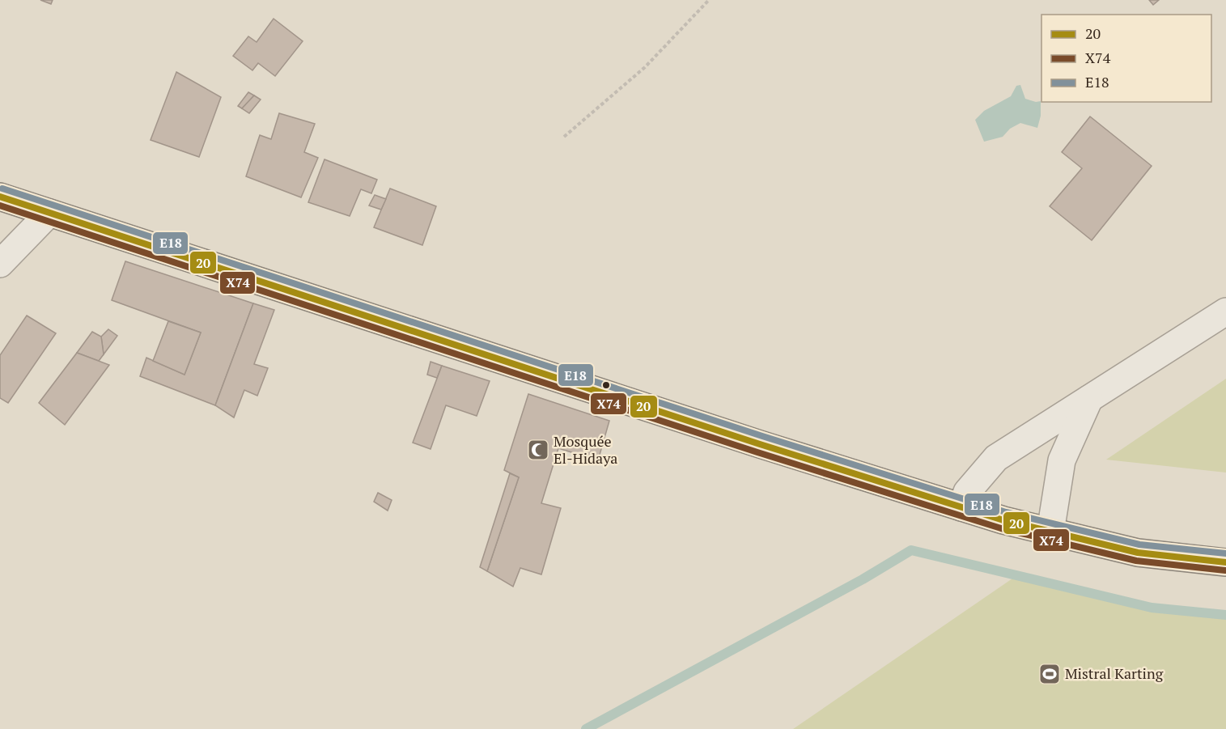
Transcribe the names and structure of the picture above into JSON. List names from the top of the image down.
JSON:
{
  "places": {
    "mosque": ["Mosquée El-Hidaya"],
    "sports": ["Mistral Karting"]
  },
  "lines": ["transit line E18", "transit line 20", "transit line X74"],
  "legend": ["20", "X74", "E18"]
}
